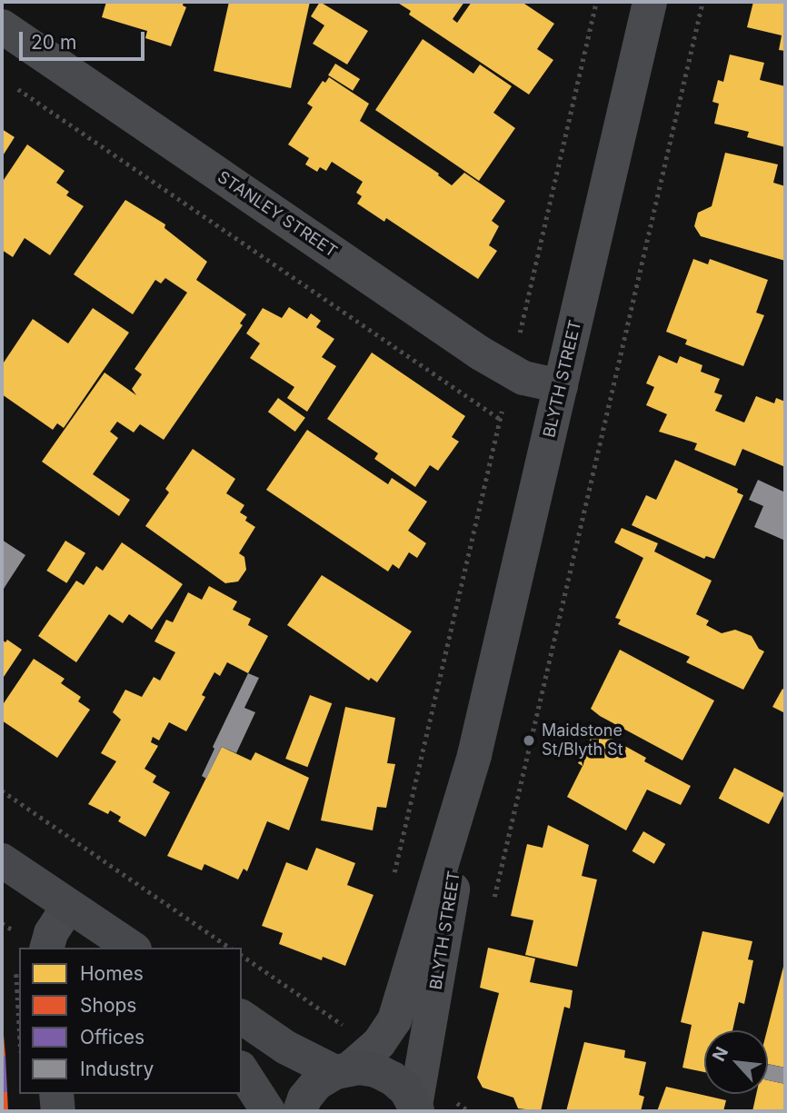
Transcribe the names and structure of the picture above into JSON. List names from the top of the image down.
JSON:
{
  "streets": {
    "street": ["STANLEY STREET", "BLYTH STREET"]
  },
  "crossings": [
    ["STANLEY STREET", "BLYTH STREET"]
  ],
  "places": ["Maidstone St/Blyth St"],
  "legend": [
    "Homes",
    "Shops",
    "Offices",
    "Industry"
  ],
  "scale_bar": "20 m",
  "north": "top left"
}
